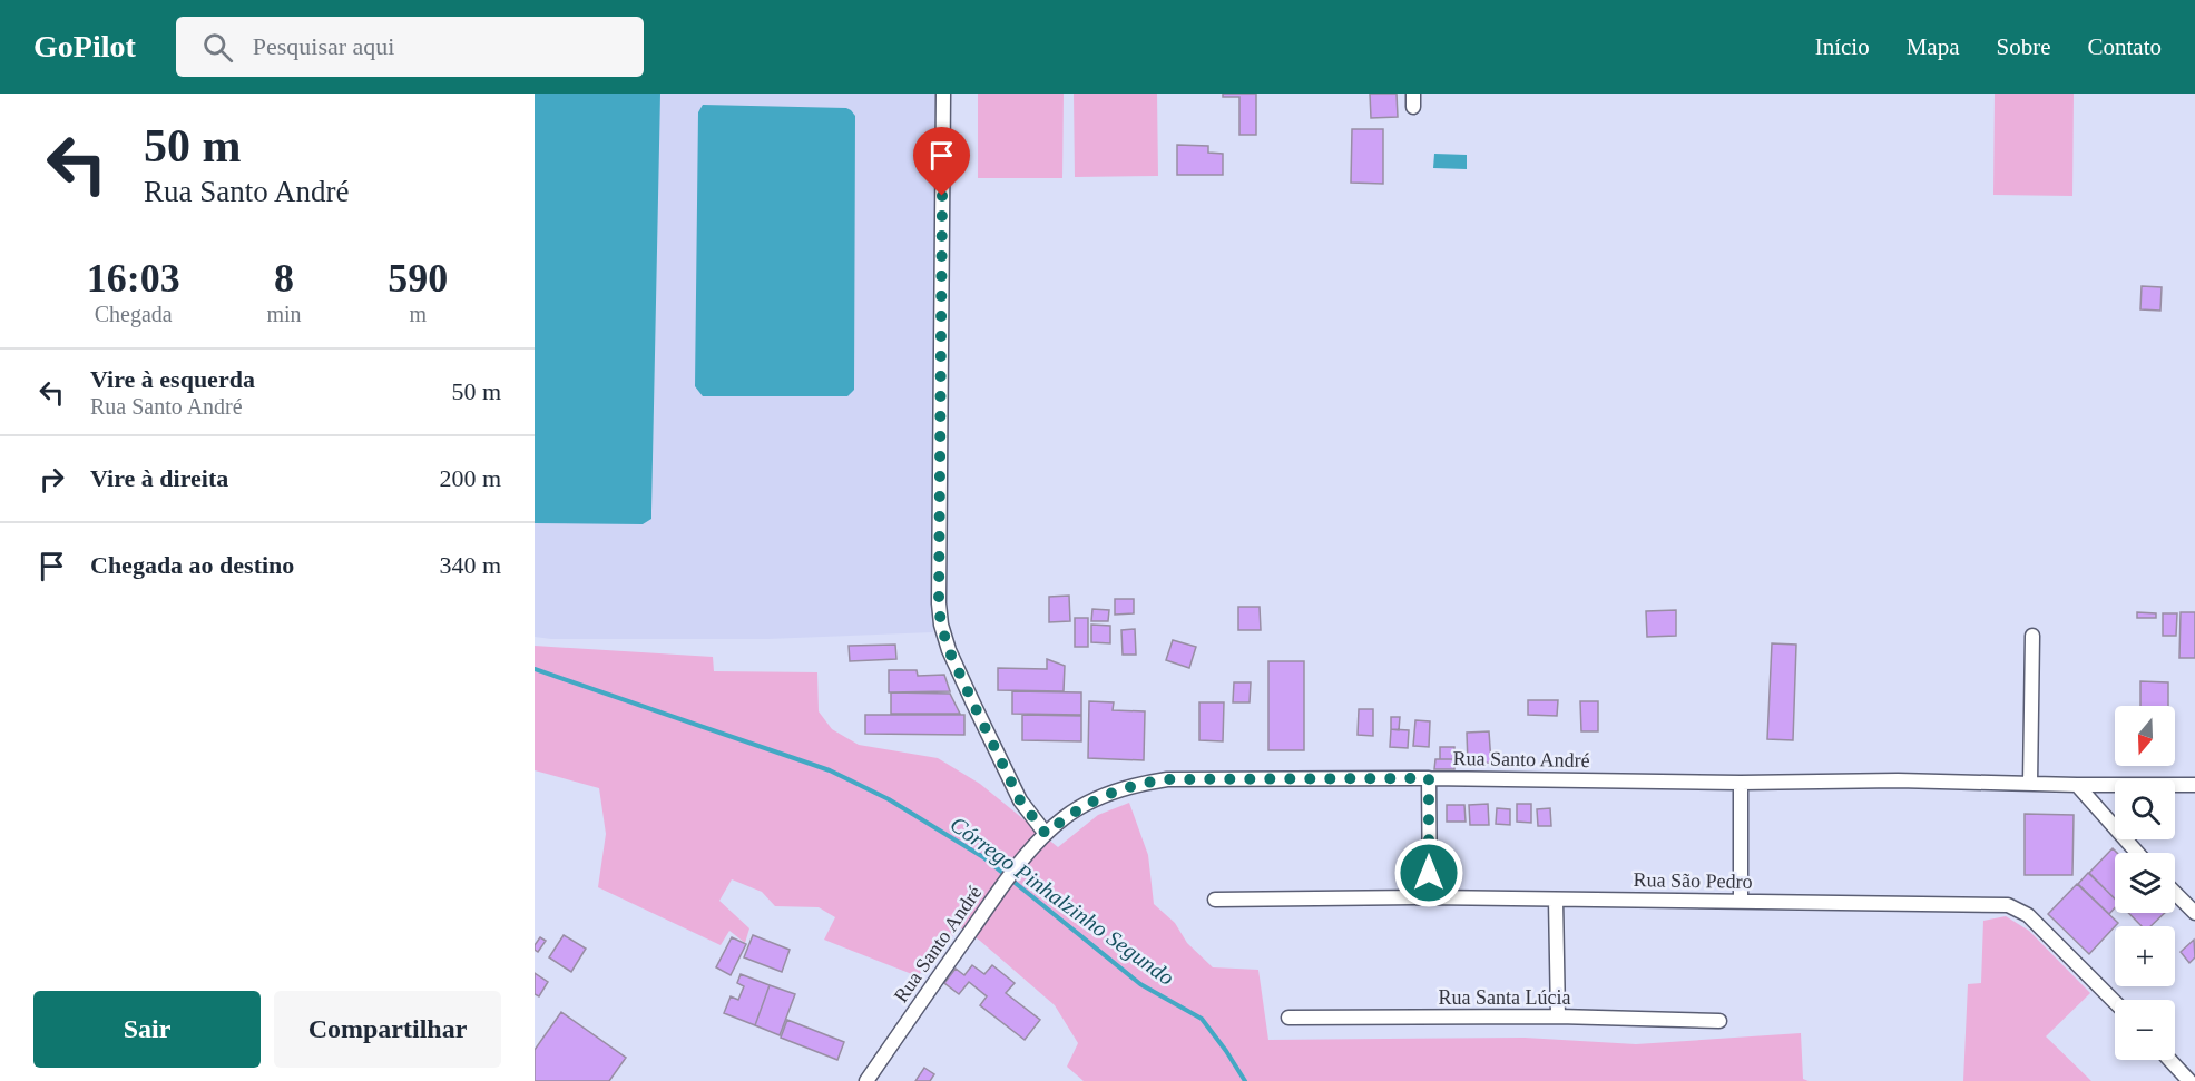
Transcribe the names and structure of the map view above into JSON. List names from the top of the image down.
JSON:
{
  "streets": {
    "street": ["Rua Santo André", "Rua São Pedro", "Rua Santa Lúcia"]
  },
  "water": ["Córrego Pinhalzinho Segundo"],
  "north": "bottom",
  "page": {
    "header": "GoPilot",
    "search": "Pesquisar aqui",
    "nav": [
      "Início",
      "Mapa",
      "Sobre",
      "Contato"
    ],
    "turn": ["50 m", "Rua Santo André"],
    "eta": [
      "16:03",
      "Chegada",
      "8",
      "min",
      "590",
      "m"
    ],
    "list": [
      {
        "name": "Vire à esquerda",
        "note": "Rua Santo André",
        "value": "50 m"
      },
      {
        "name": "Vire à direita",
        "value": "200 m"
      },
      {
        "name": "Chegada ao destino",
        "value": "340 m"
      }
    ],
    "map_buttons": ["+", "−"],
    "buttons": ["Sair", "Compartilhar"]
  }
}
